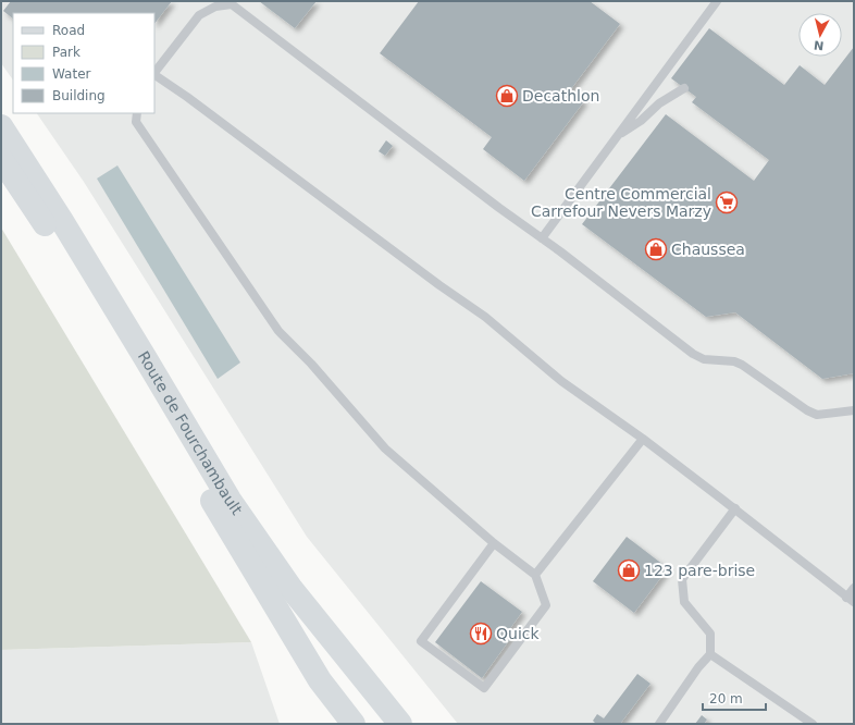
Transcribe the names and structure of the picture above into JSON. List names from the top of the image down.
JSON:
{
  "streets": {
    "main road": ["Route de Fourchambault"]
  },
  "places": {
    "shop": ["Decathlon", "Chaussea", "123 pare-brise"],
    "supermarket": ["Centre Commercial Carrefour Nevers Marzy"],
    "restaurant": ["Quick"]
  },
  "legend": [
    "Road",
    "Park",
    "Water",
    "Building"
  ],
  "scale_bar": "20 m",
  "north": "bottom"
}
